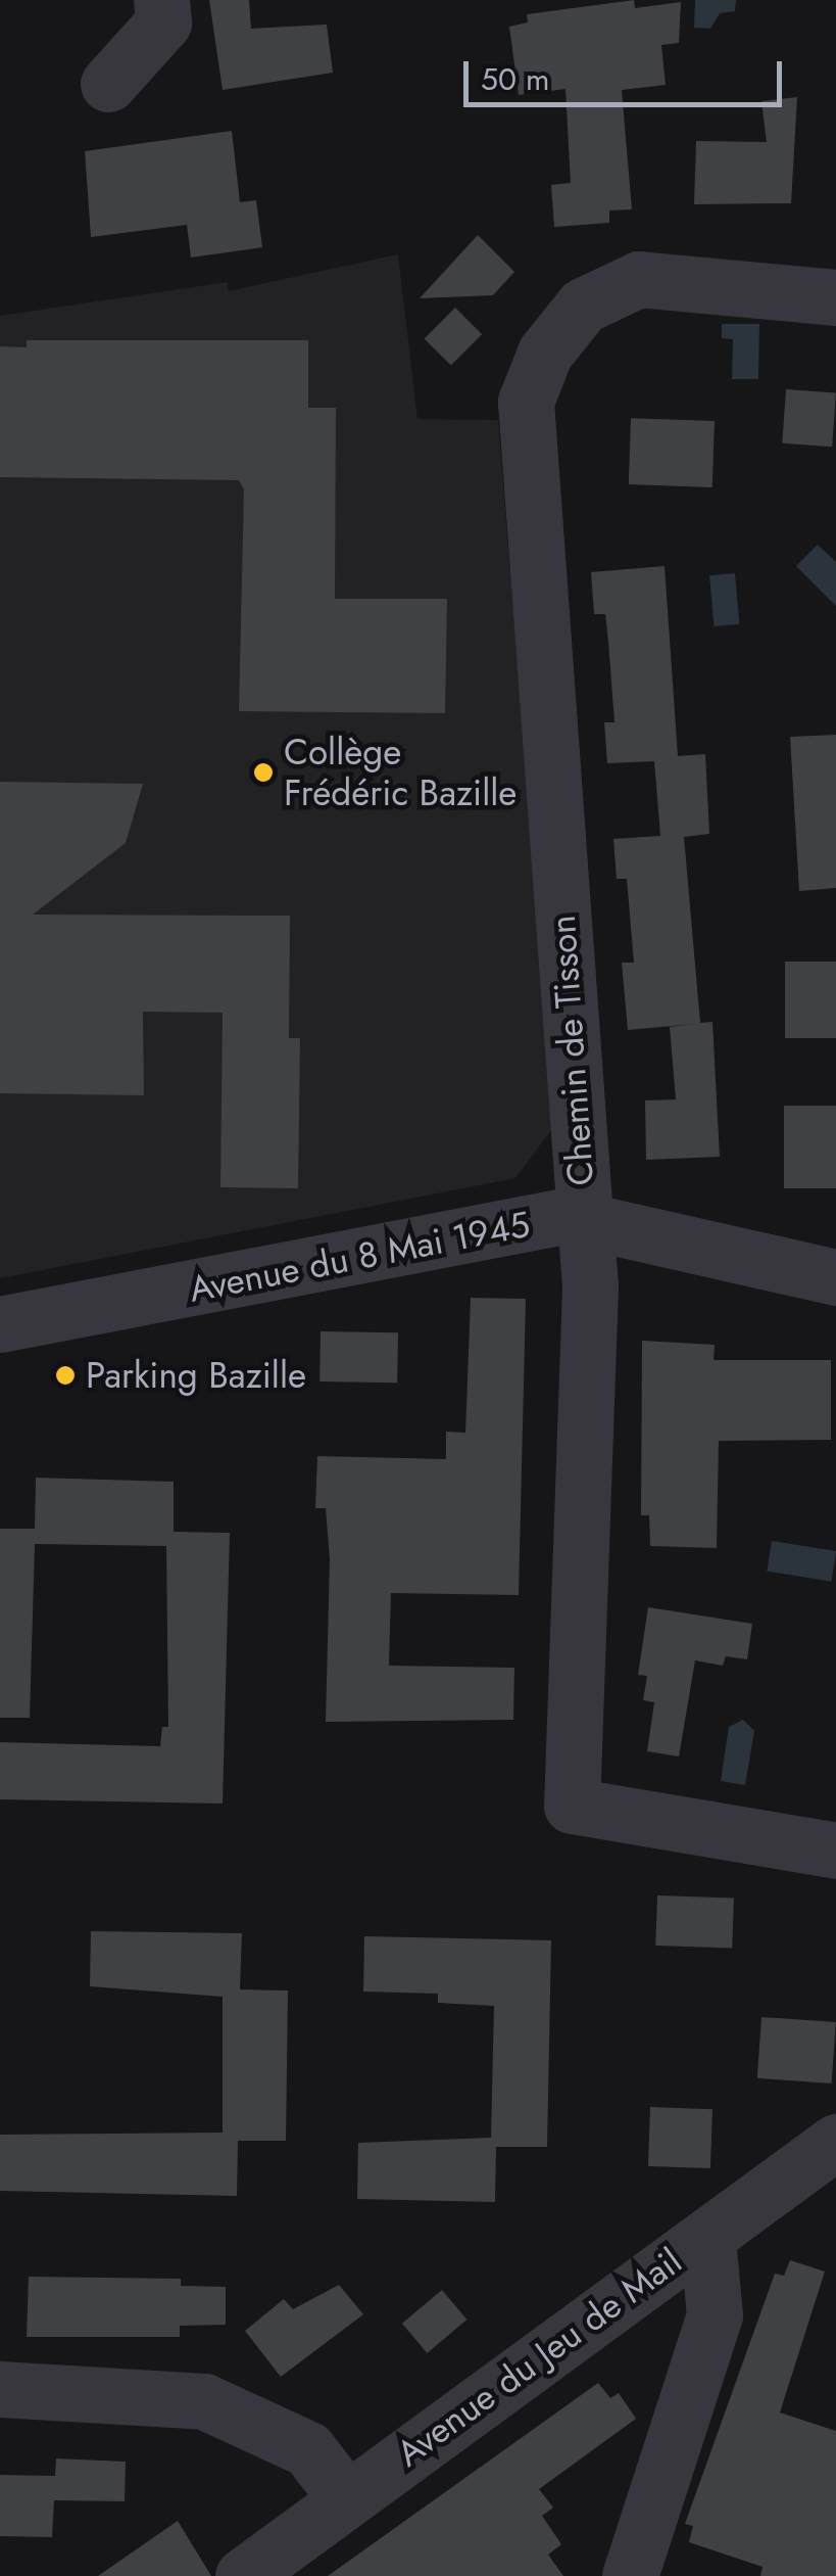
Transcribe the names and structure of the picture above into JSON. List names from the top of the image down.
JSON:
{
  "streets": {
    "street": ["Chemin de Tisson", "Avenue du 8 Mai 1945", "Avenue du Jeu de Mail"]
  },
  "crossings": [
    ["Chemin de Tisson", "Avenue du 8 Mai 1945"]
  ],
  "places": ["Collège Frédéric Bazille", "Parking Bazille"],
  "scale_bar": "50 m"
}
